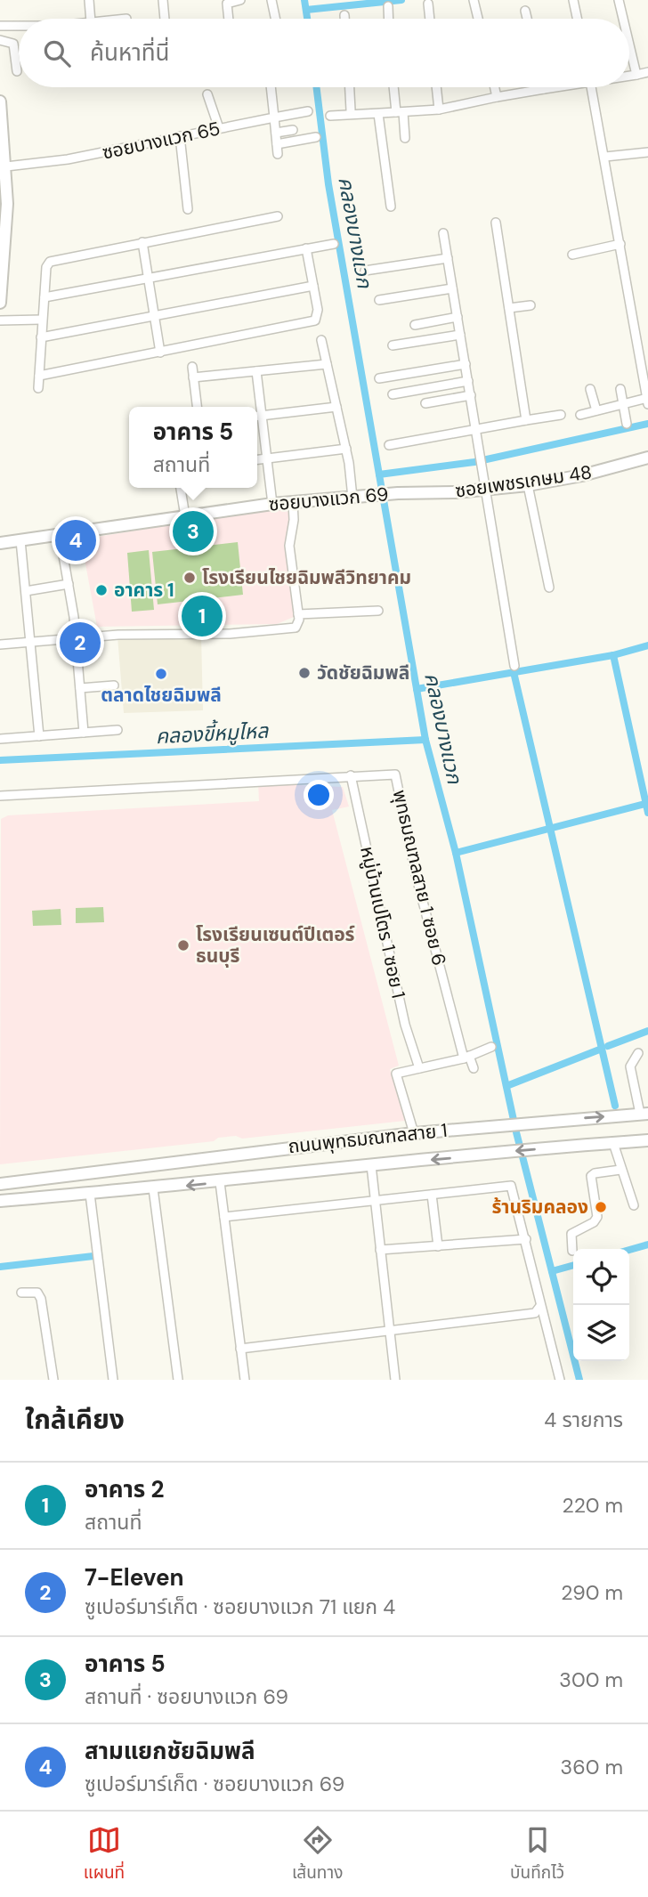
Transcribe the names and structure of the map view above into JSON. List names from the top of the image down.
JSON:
{
  "streets": {
    "main road": ["ซอยเพชรเกษม 48", "ซอยบางแวก 69", "ถนนพุทธมณฑลสาย 1"],
    "street": ["ซอยบางแวก 65", "พุทธมณฑลสาย 1 ซอย 6", "หมู่บ้านเปโตร 1 ซอย 1"]
  },
  "crossings": [
    ["ซอยเพชรเกษม 48", "ซอยบางแวก 69"],
    ["พุทธมณฑลสาย 1 ซอย 6", "หมู่บ้านเปโตร 1 ซอย 1"]
  ],
  "water": ["คลองบางแวก", "คลองขี้หมูไหล"],
  "places": [
    "โรงเรียนไชยฉิมพลีวิทยาคม",
    "อาคาร 1",
    "วัดชัยฉิมพลี",
    "ตลาดไชยฉิมพลี",
    "โรงเรียนเซนต์ปีเตอร์ ธนบุรี",
    "ร้านริมคลอง"
  ],
  "page": {
    "search": "ค้นหาที่นี่",
    "popup": ["อาคาร 5", "สถานที่"],
    "pins": [
      "3",
      "4",
      "1",
      "2"
    ],
    "heading": ["ใกล้เคียง", "4 รายการ"],
    "list": [
      {
        "mark": "1",
        "name": "อาคาร 2",
        "note": "สถานที่",
        "value": "220 m"
      },
      {
        "mark": "2",
        "name": "7-Eleven",
        "note": "ซูเปอร์มาร์เก็ต · ซอยบางแวก 71 แยก 4",
        "value": "290 m"
      },
      {
        "mark": "3",
        "name": "อาคาร 5",
        "note": "สถานที่ · ซอยบางแวก 69",
        "value": "300 m"
      },
      {
        "mark": "4",
        "name": "สามแยกชัยฉิมพลี",
        "note": "ซูเปอร์มาร์เก็ต · ซอยบางแวก 69",
        "value": "360 m"
      }
    ],
    "nav": ["แผนที่", "เส้นทาง", "บันทึกไว้"]
  }
}
